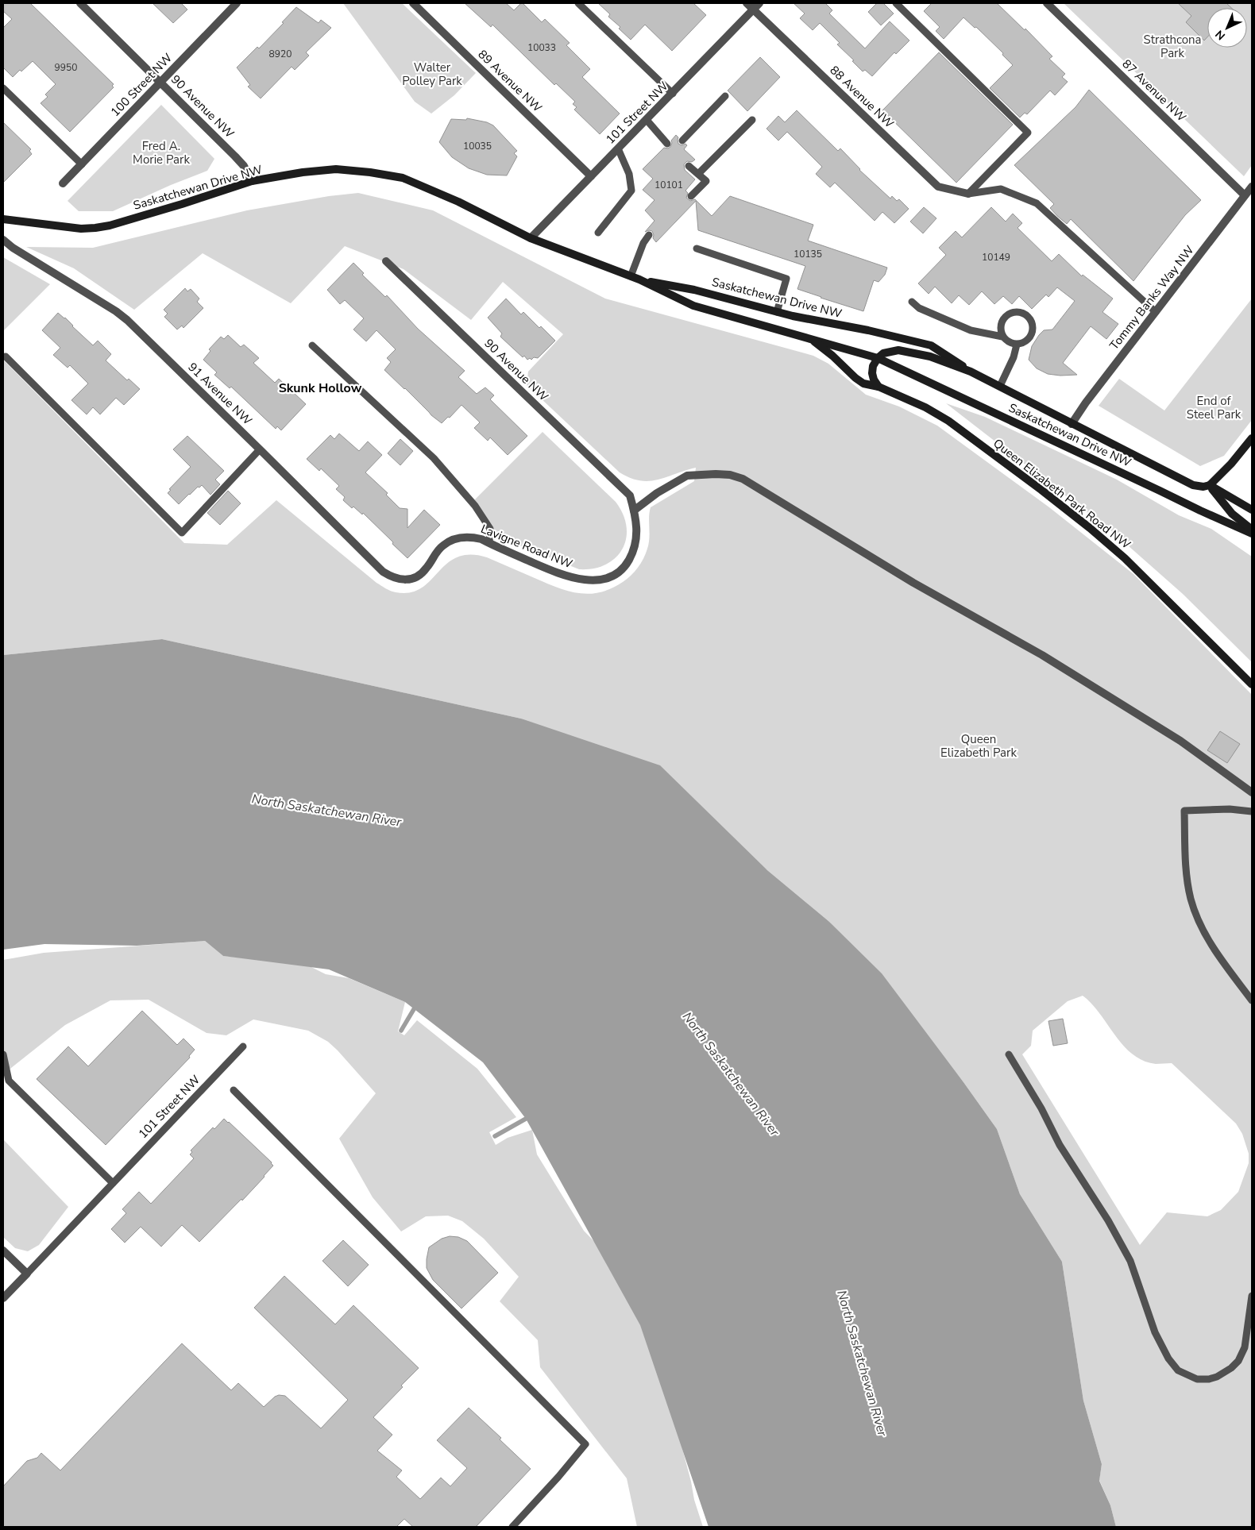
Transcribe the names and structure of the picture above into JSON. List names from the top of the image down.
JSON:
{
  "streets": {
    "main road": ["Saskatchewan Drive NW", "Queen Elizabeth Park Road NW"],
    "street": [
      "89 Avenue NW",
      "100 Street NW",
      "87 Avenue NW",
      "88 Avenue NW",
      "90 Avenue NW",
      "101 Street NW",
      "Tommy Banks Way NW",
      "91 Avenue NW",
      "Lavigne Road NW"
    ]
  },
  "crossings": [
    ["89 Avenue NW", "101 Street NW"],
    ["100 Street NW", "90 Avenue NW"],
    ["87 Avenue NW", "Tommy Banks Way NW"],
    ["88 Avenue NW", "101 Street NW"],
    ["90 Avenue NW", "Saskatchewan Drive NW"],
    ["90 Avenue NW", "Lavigne Road NW"],
    ["101 Street NW", "Saskatchewan Drive NW"],
    ["Saskatchewan Drive NW", "Tommy Banks Way NW"],
    ["Saskatchewan Drive NW", "Queen Elizabeth Park Road NW"],
    ["91 Avenue NW", "Lavigne Road NW"]
  ],
  "districts": ["Skunk Hollow"],
  "water": ["North Saskatchewan River"],
  "parks": [
    "Strathcona Park",
    "Walter Polley Park",
    "Fred A. Morie Park",
    "End of Steel Park",
    "Queen Elizabeth Park"
  ],
  "house_numbers": [
    "10033",
    "8920",
    "9950",
    "10035",
    "10101",
    "10135",
    "10149"
  ],
  "north": "bottom left"
}
